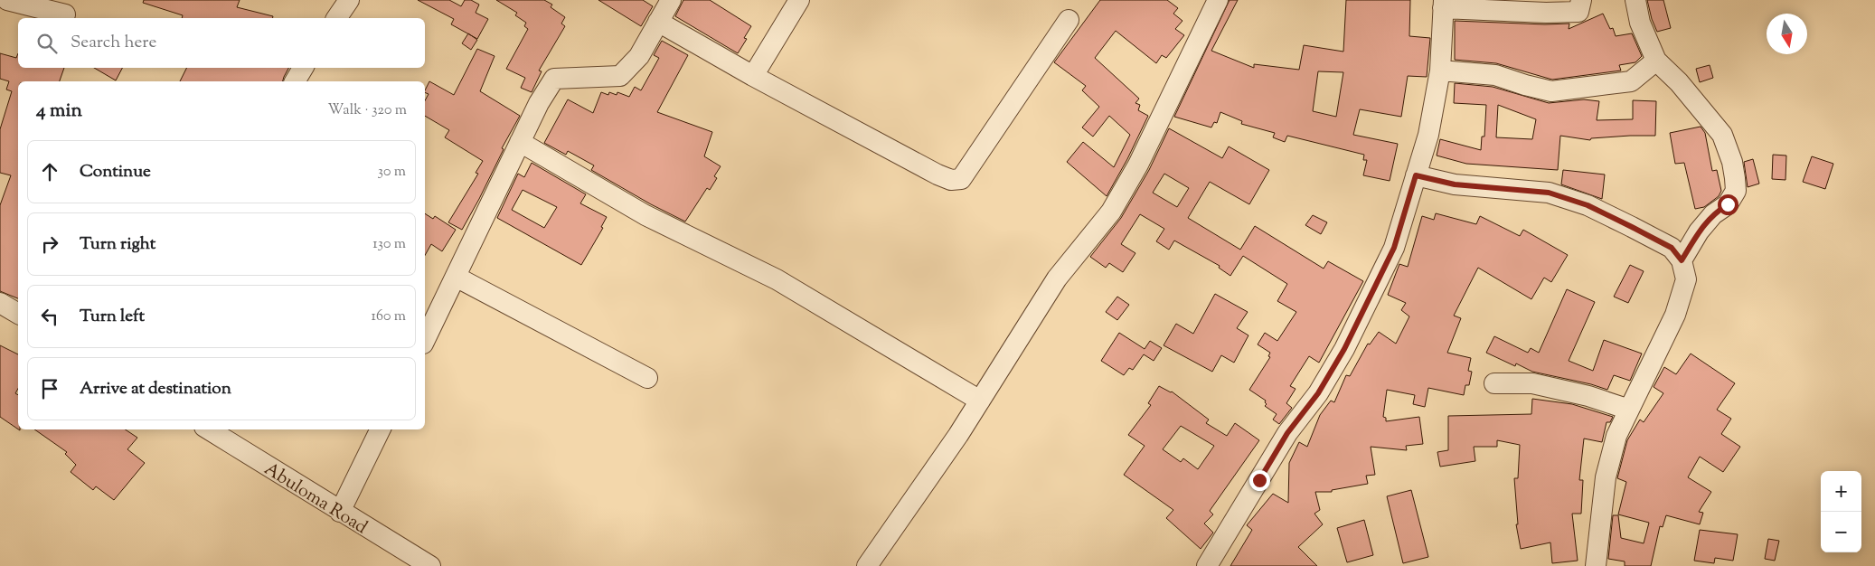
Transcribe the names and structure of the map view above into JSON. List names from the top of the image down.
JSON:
{
  "streets": {
    "street": ["Abuloma Road"]
  },
  "north": "bottom",
  "page": {
    "search": "Search here",
    "heading": ["4 min", "Walk · 320 m"],
    "list": [
      ["Continue", "30 m"],
      ["Turn right", "130 m"],
      ["Turn left", "160 m"],
      "Arrive at destination"
    ],
    "map_buttons": ["+", "−"]
  }
}
